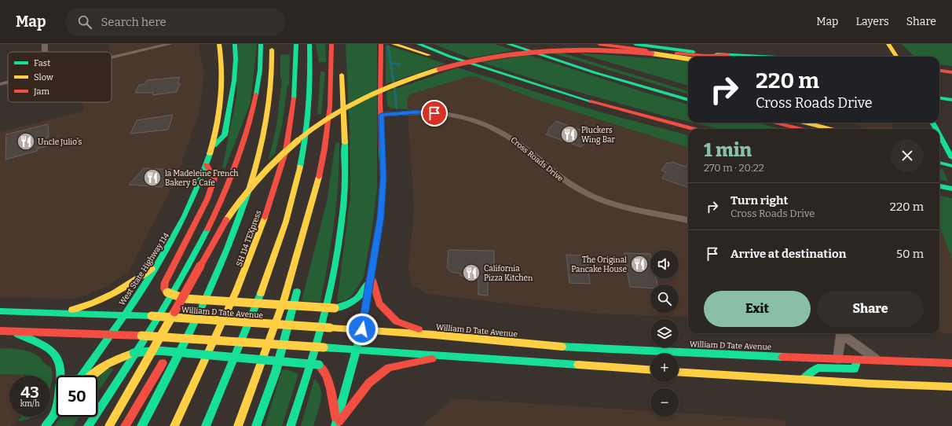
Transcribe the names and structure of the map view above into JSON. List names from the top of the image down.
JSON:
{
  "streets": {
    "main road": ["SH 114 TEXpress", "West State Highway 114", "William D Tate Avenue"],
    "street": ["Cross Roads Drive"]
  },
  "crossings": [
    ["West State Highway 114", "William D Tate Avenue"]
  ],
  "places": {
    "restaurant": [
      "Pluckers Wing Bar",
      "Uncle Julio's",
      "la Madeleine French Bakery & Cafe",
      "The Original Pancake House",
      "California Pizza Kitchen"
    ]
  },
  "legend": ["Fast", "Slow", "Jam"],
  "page": {
    "header": "Map",
    "search": "Search here",
    "nav": ["Map", "Layers", "Share"],
    "turn": ["220 m", "Cross Roads Drive"],
    "heading": ["1 min", "270 m · 20:22"],
    "list": [
      {
        "name": "Turn right",
        "note": "Cross Roads Drive",
        "value": "220 m"
      },
      {
        "name": "Arrive at destination",
        "value": "50 m"
      }
    ],
    "map_buttons": ["+", "−"],
    "buttons": ["Exit", "Share"],
    "speed": "43 km/h",
    "limit": "50"
  }
}
